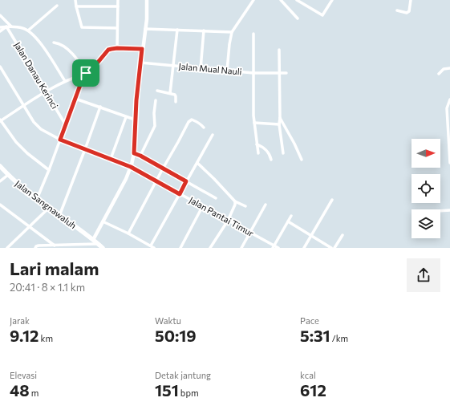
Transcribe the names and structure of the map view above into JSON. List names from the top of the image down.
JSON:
{
  "streets": {
    "main road": ["Jalan Sangnawaluh"],
    "street": ["Jalan Mual Nauli", "Jalan Danau Kerinci", "Jalan Pantai Timur"]
  },
  "north": "right",
  "page": {
    "heading": ["Lari malam", "20:41 · 8 × 1.1 km"],
    "stats": [
      ["Jarak", "9.12 km"],
      ["Waktu", "50:19"],
      ["Pace", "5:31 /km"],
      ["Elevasi", "48 m"],
      ["Detak jantung", "151 bpm"],
      ["kcal", "612"]
    ]
  }
}
